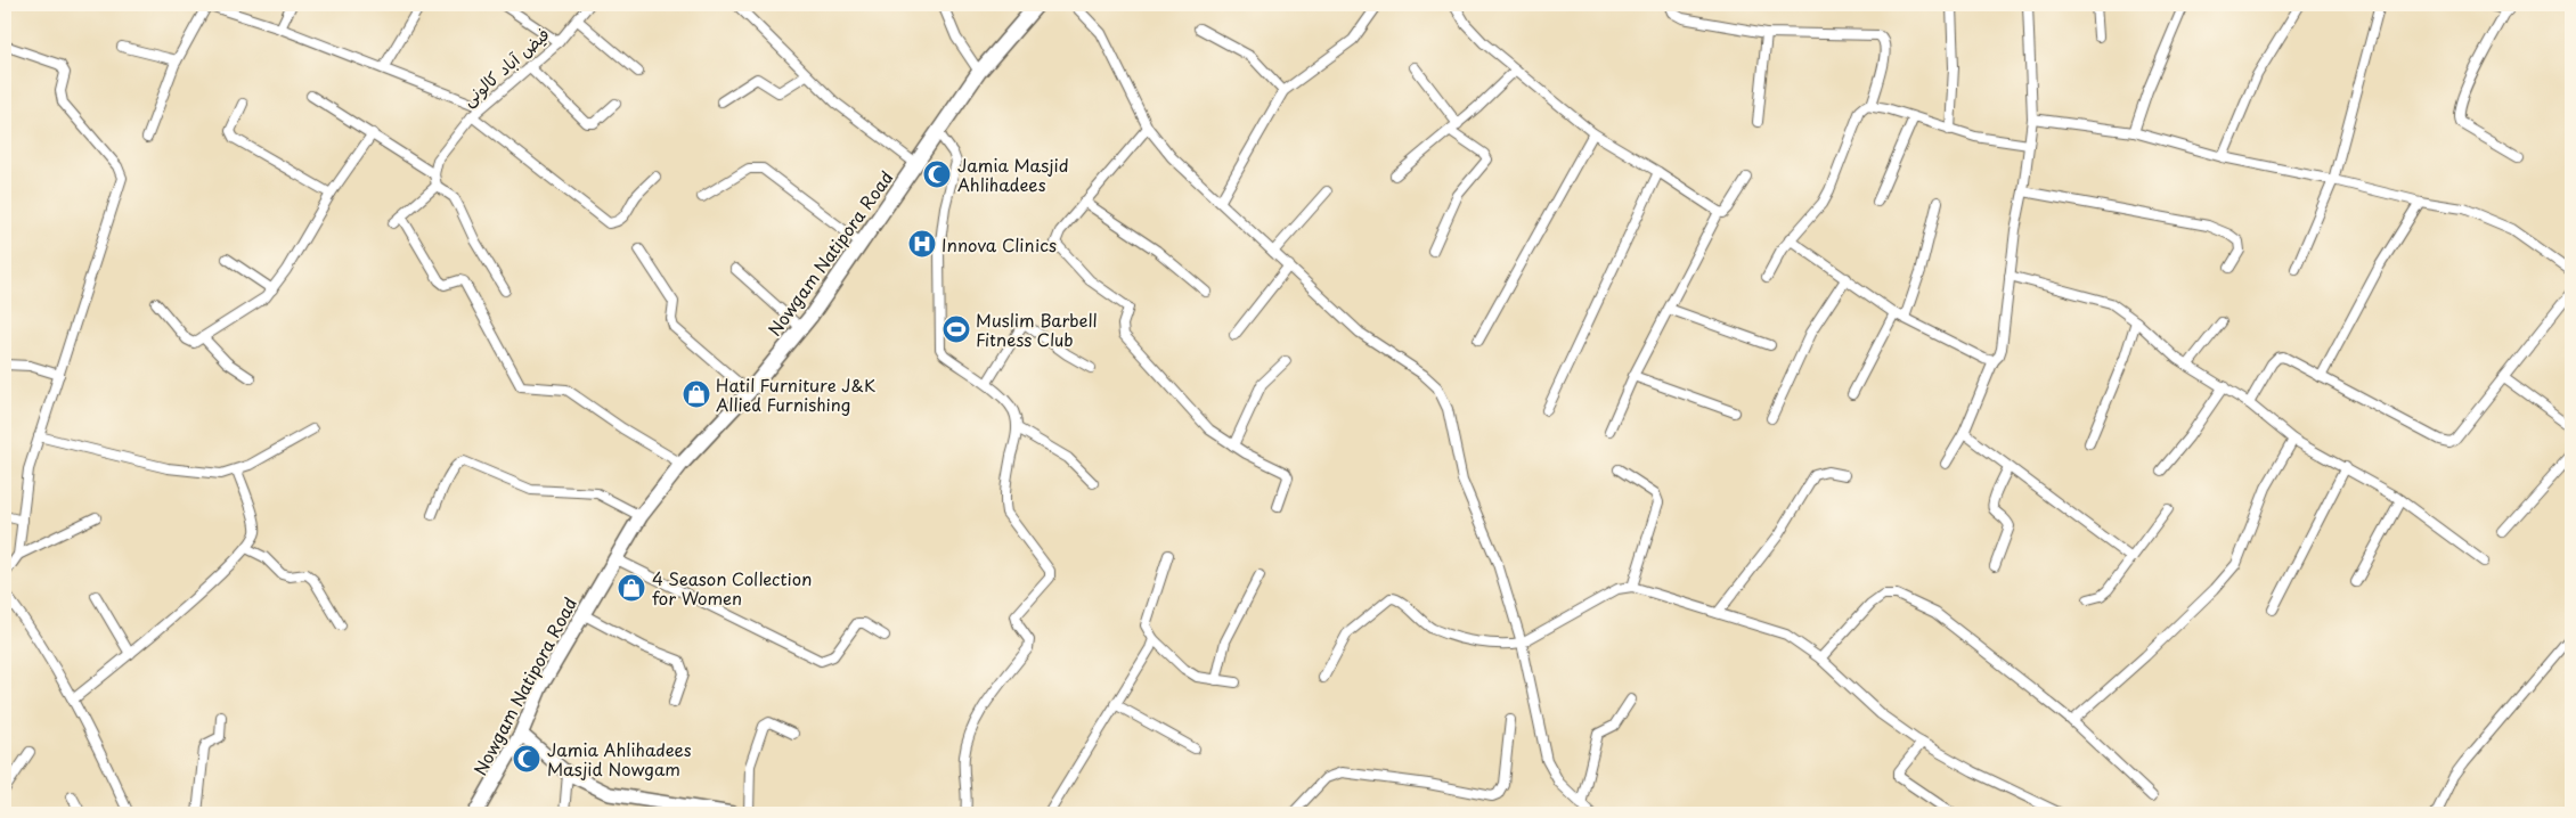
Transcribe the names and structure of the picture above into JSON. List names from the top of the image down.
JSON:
{
  "streets": {
    "main road": ["Nowgam Natipora Road"],
    "street": ["فیض آباد کالونی"]
  },
  "places": {
    "mosque": ["Jamia Masjid Ahlihadees", "Jamia Ahlihadees Masjid Nowgam"],
    "hospital": ["Innova Clinics"],
    "sports": ["Muslim Barbell Fitness Club"],
    "shop": ["Hatil Furniture J&K Allied Furnishing", "4 Season Collection for Women"]
  }
}
